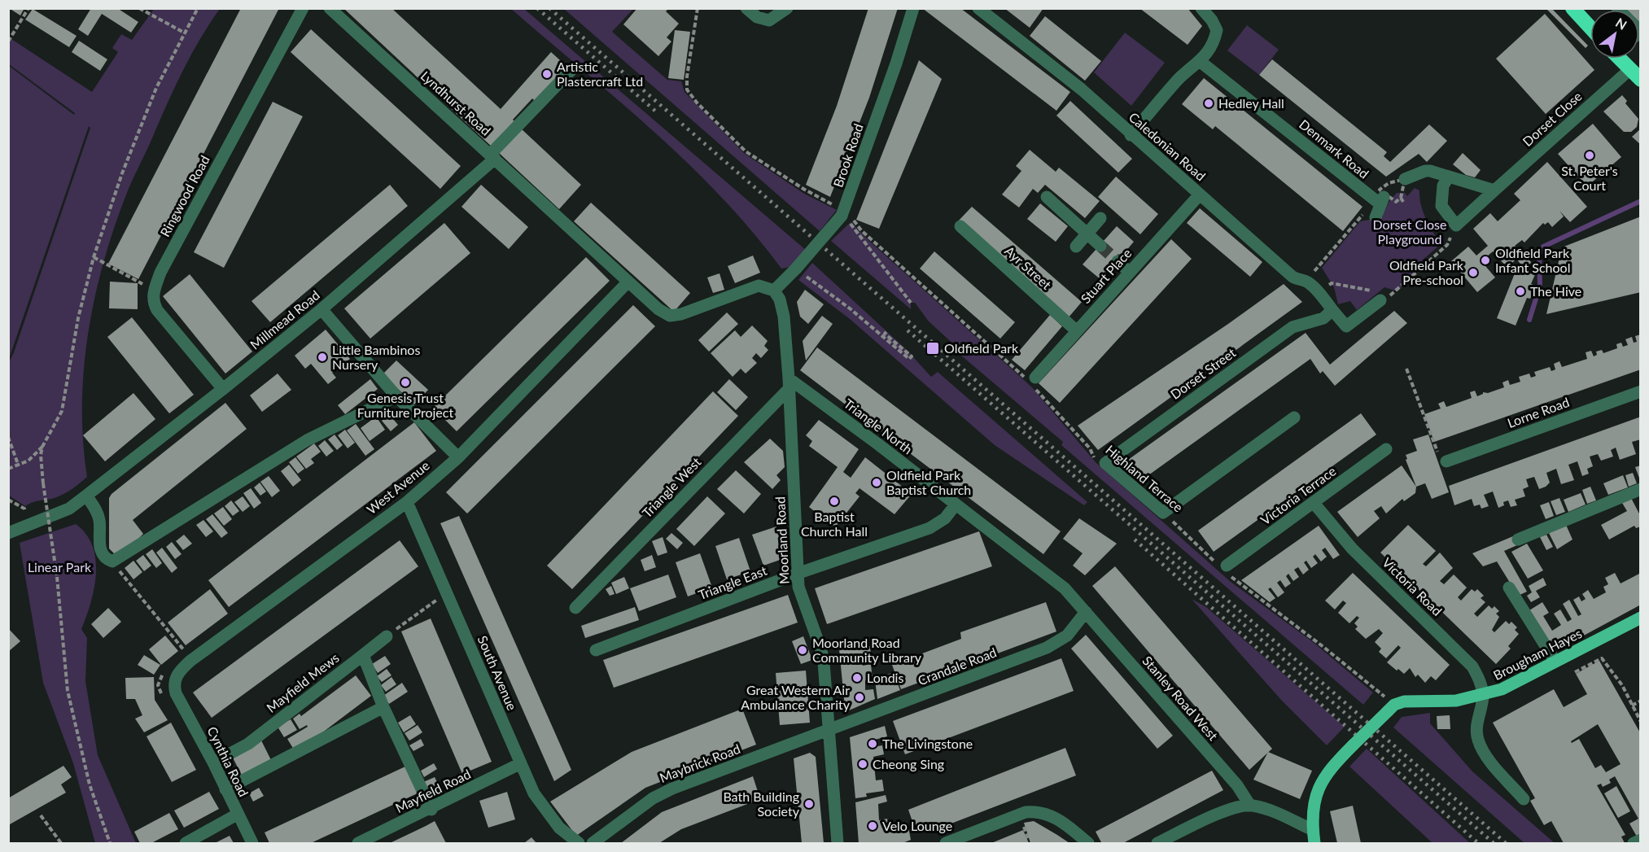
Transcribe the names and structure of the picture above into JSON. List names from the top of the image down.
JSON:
{
  "streets": {
    "main road": ["Brougham Hayes"],
    "street": [
      "Lyndhurst Road",
      "Dorset Close",
      "Caledonian Road",
      "Denmark Road",
      "Brook Road",
      "Ringwood Road",
      "Ayr Street",
      "Stuart Place",
      "Millmead Road",
      "Dorset Street",
      "Lorne Road",
      "Triangle North",
      "Highland Terrace",
      "West Avenue",
      "Triangle West",
      "Victoria Terrace",
      "Moorland Road",
      "Triangle East",
      "Victoria Road",
      "Crandale Road",
      "South Avenue",
      "Mayfield Mews",
      "Stanley Road West",
      "Cynthia Road",
      "Maybrick Road",
      "Mayfield Road"
    ]
  },
  "crossings": [
    ["Lyndhurst Road", "Millmead Road"],
    ["Lyndhurst Road", "West Avenue"],
    ["Caledonian Road", "Stuart Place"],
    ["Caledonian Road", "Dorset Street"],
    ["Brook Road", "Highland Terrace"],
    ["Ayr Street", "Stuart Place"],
    ["Dorset Street", "Highland Terrace"],
    ["Triangle North", "Triangle West"],
    ["Triangle North", "Moorland Road"],
    ["Triangle North", "Triangle East"],
    ["Triangle North", "Crandale Road"],
    ["Triangle North", "Stanley Road West"],
    ["Highland Terrace", "Victoria Terrace"],
    ["West Avenue", "South Avenue"],
    ["West Avenue", "Cynthia Road"],
    ["Triangle West", "Moorland Road"],
    ["Victoria Terrace", "Victoria Road"],
    ["Moorland Road", "Triangle East"],
    ["Moorland Road", "Crandale Road"],
    ["Moorland Road", "Maybrick Road"],
    ["Victoria Road", "Brougham Hayes"],
    ["Crandale Road", "Stanley Road West"],
    ["Crandale Road", "Maybrick Road"],
    ["South Avenue", "Mayfield Road"],
    ["Mayfield Mews", "Cynthia Road"]
  ],
  "parks": ["Dorset Close Playground", "Linear Park"],
  "places": {
    "other": [
      "Artistic Plastercraft Ltd",
      "Hedley Hall",
      "St. Peter's Court",
      "Oldfield Park Infant School",
      "Oldfield Park Pre-school",
      "The Hive",
      "Little Bambinos Nursery",
      "Genesis Trust Furniture Project",
      "Oldfield Park Baptist Church",
      "Baptist Church Hall",
      "Moorland Road Community Library",
      "Londis",
      "Great Western Air Ambulance Charity",
      "The Livingstone",
      "Cheong Sing",
      "Bath Building Society",
      "Velo Lounge"
    ],
    "transit": ["Oldfield Park"]
  },
  "north": "top right"
}
